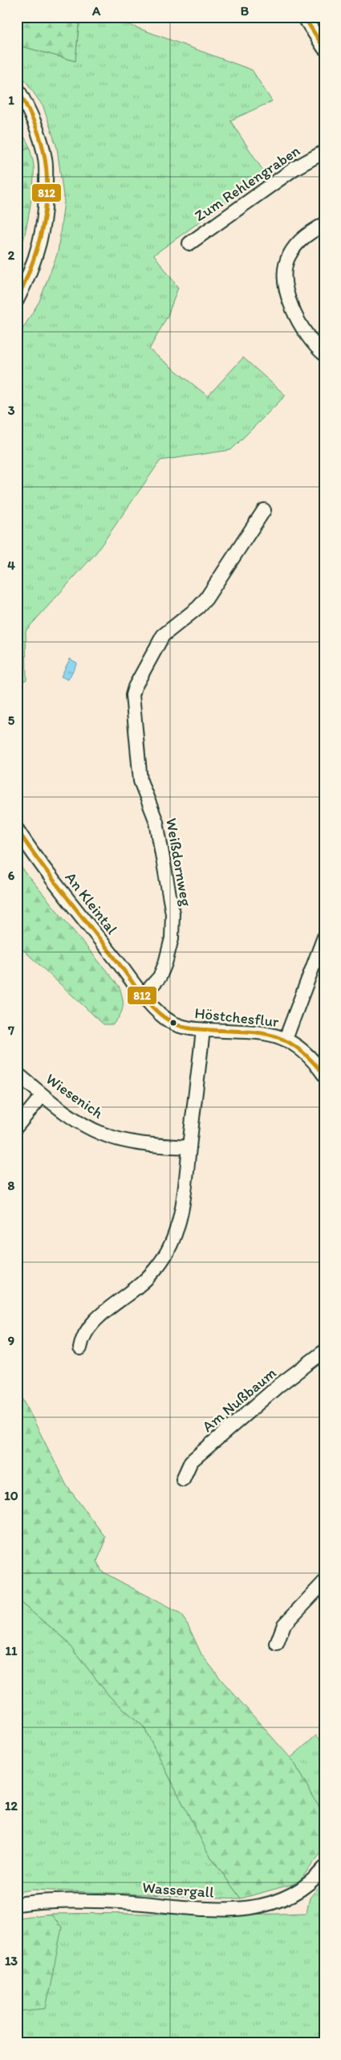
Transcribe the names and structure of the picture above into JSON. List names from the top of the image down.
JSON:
{
  "streets": {
    "street": [
      "Zum Rehlengraben",
      "Weißdornweg",
      "An Kleintal",
      "Höstchesflur",
      "Wiesenich",
      "Am Nußbaum",
      "Wassergall"
    ]
  },
  "crossings": [
    ["Weißdornweg", "An Kleintal"],
    ["Weißdornweg", "Höstchesflur"],
    ["An Kleintal", "Höstchesflur"]
  ],
  "lines": ["transit line 812"],
  "grid": {
    "columns": ["A", "B"],
    "rows": [
      "1",
      "2",
      "3",
      "4",
      "5",
      "6",
      "7",
      "8",
      "9",
      "10",
      "11",
      "12",
      "13"
    ]
  }
}
